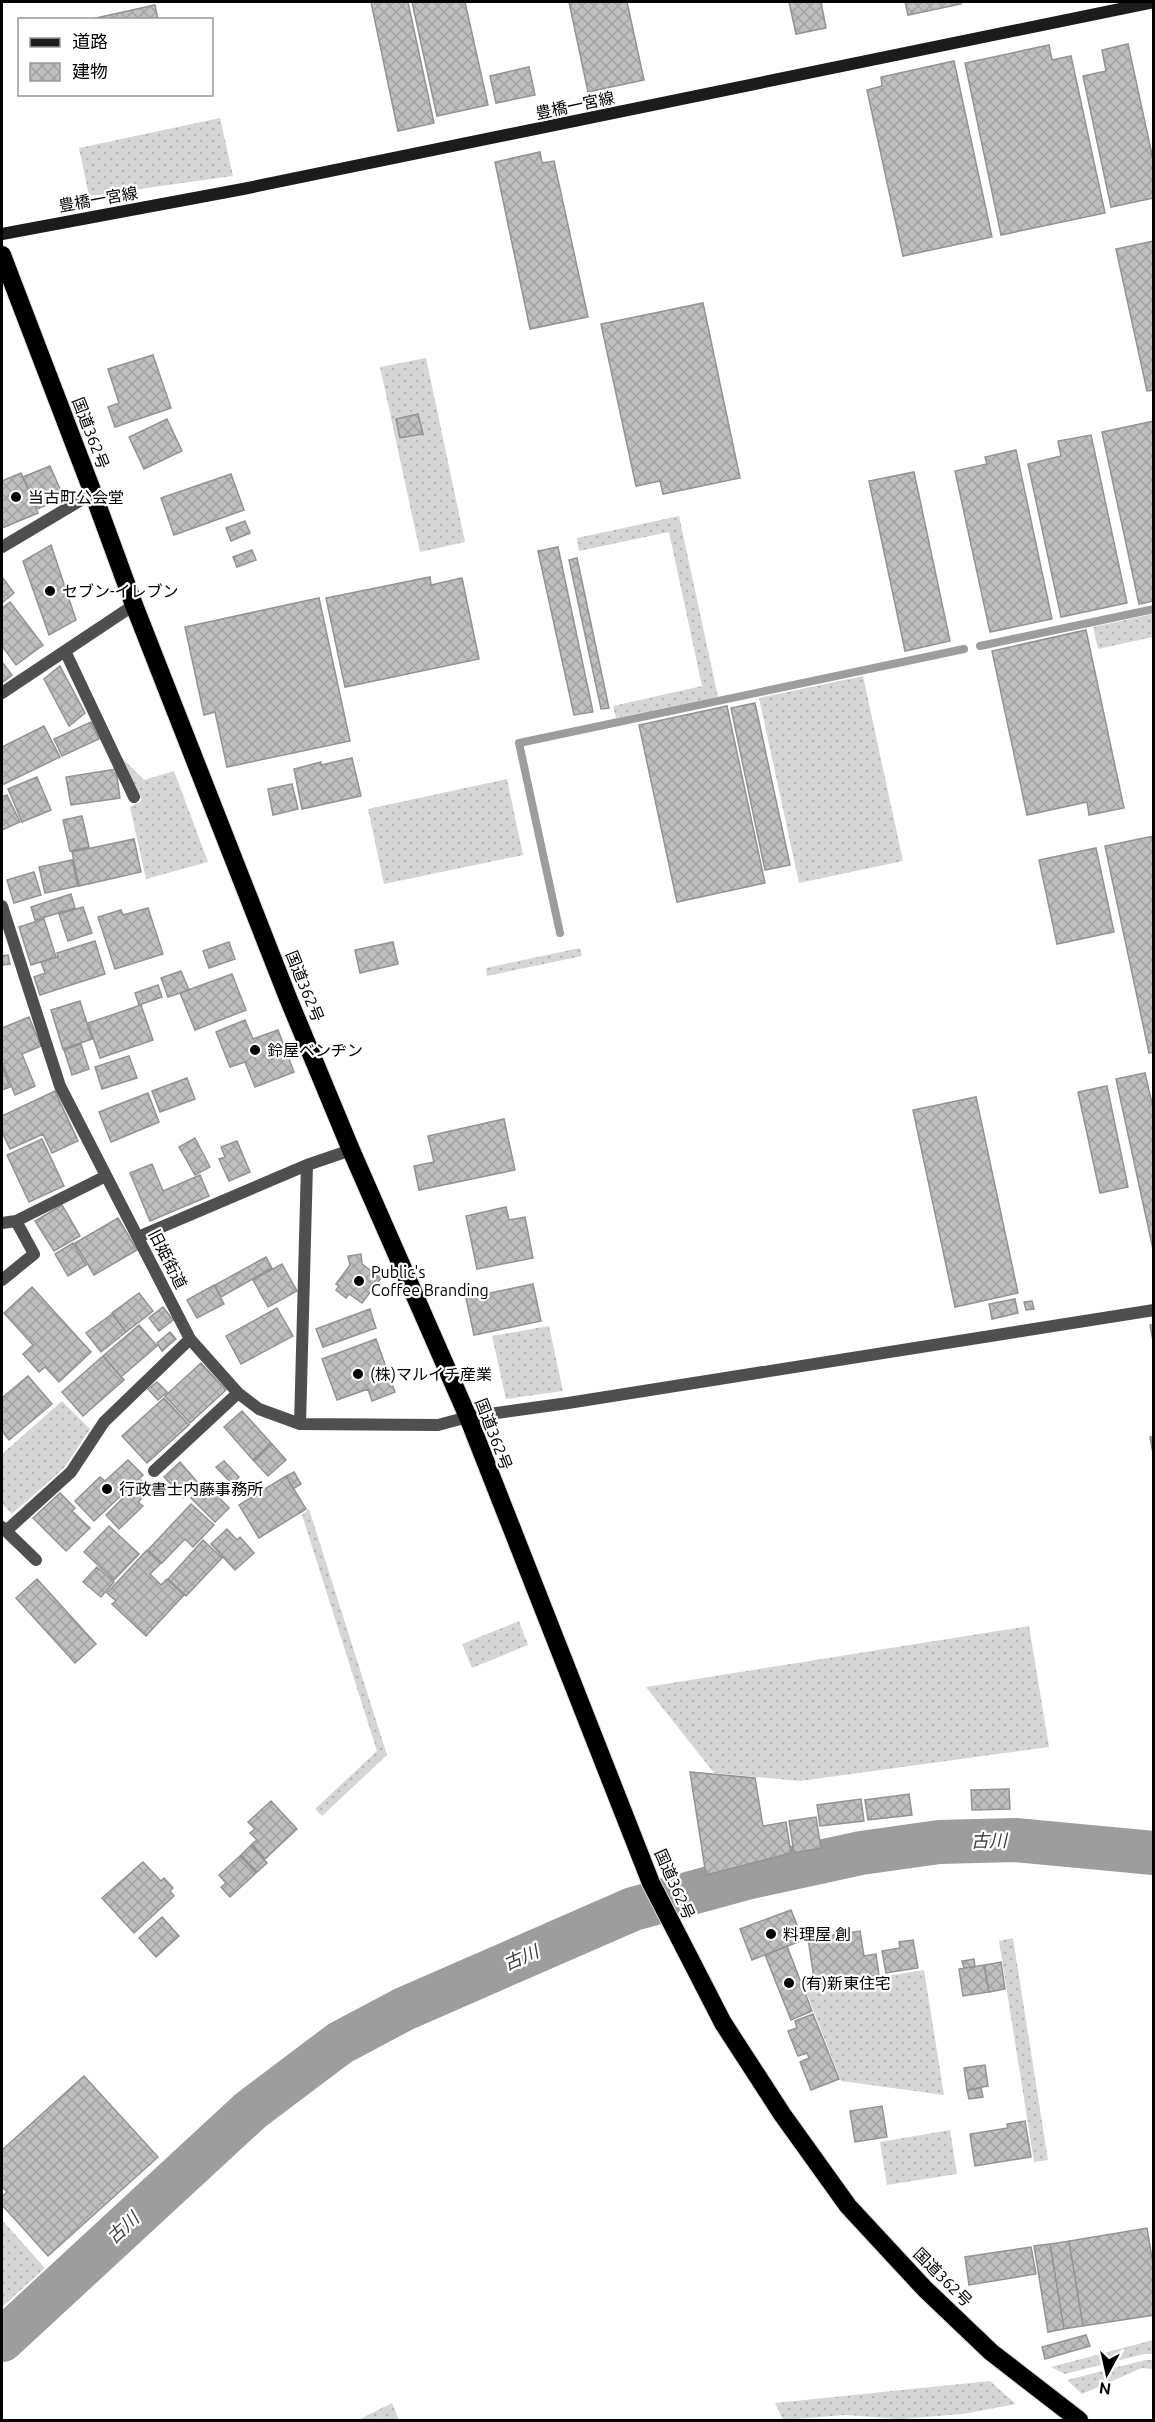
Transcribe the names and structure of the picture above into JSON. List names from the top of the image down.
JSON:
{
  "streets": {
    "highway": ["国道362号"],
    "main road": ["豊橋一宮線"],
    "street": ["旧姫街道"]
  },
  "crossings": [
    ["国道362号", "旧姫街道"]
  ],
  "water": ["古川"],
  "places": [
    "当古町公会堂",
    "セブン-イレブン",
    "鈴屋ベンヂン",
    "Public's Coffee Branding",
    "(株)マルイチ産業",
    "行政書士内藤事務所",
    "料理屋 創",
    "(有)新東住宅"
  ],
  "legend": ["道路", "建物"],
  "north": "bottom"
}
